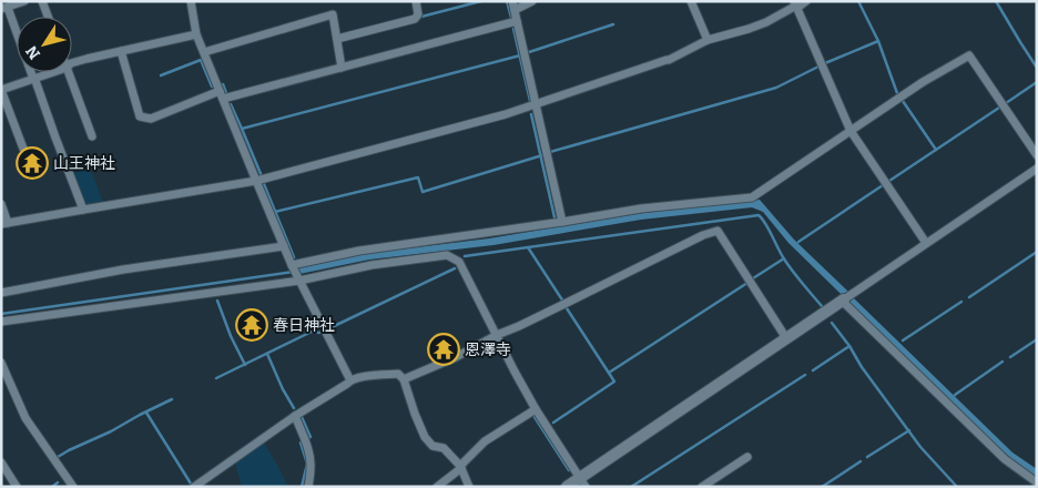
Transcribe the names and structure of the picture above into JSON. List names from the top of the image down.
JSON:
{
  "places": {
    "temple": ["山王神社", "春日神社", "恩澤寺"]
  },
  "north": "bottom left"
}
